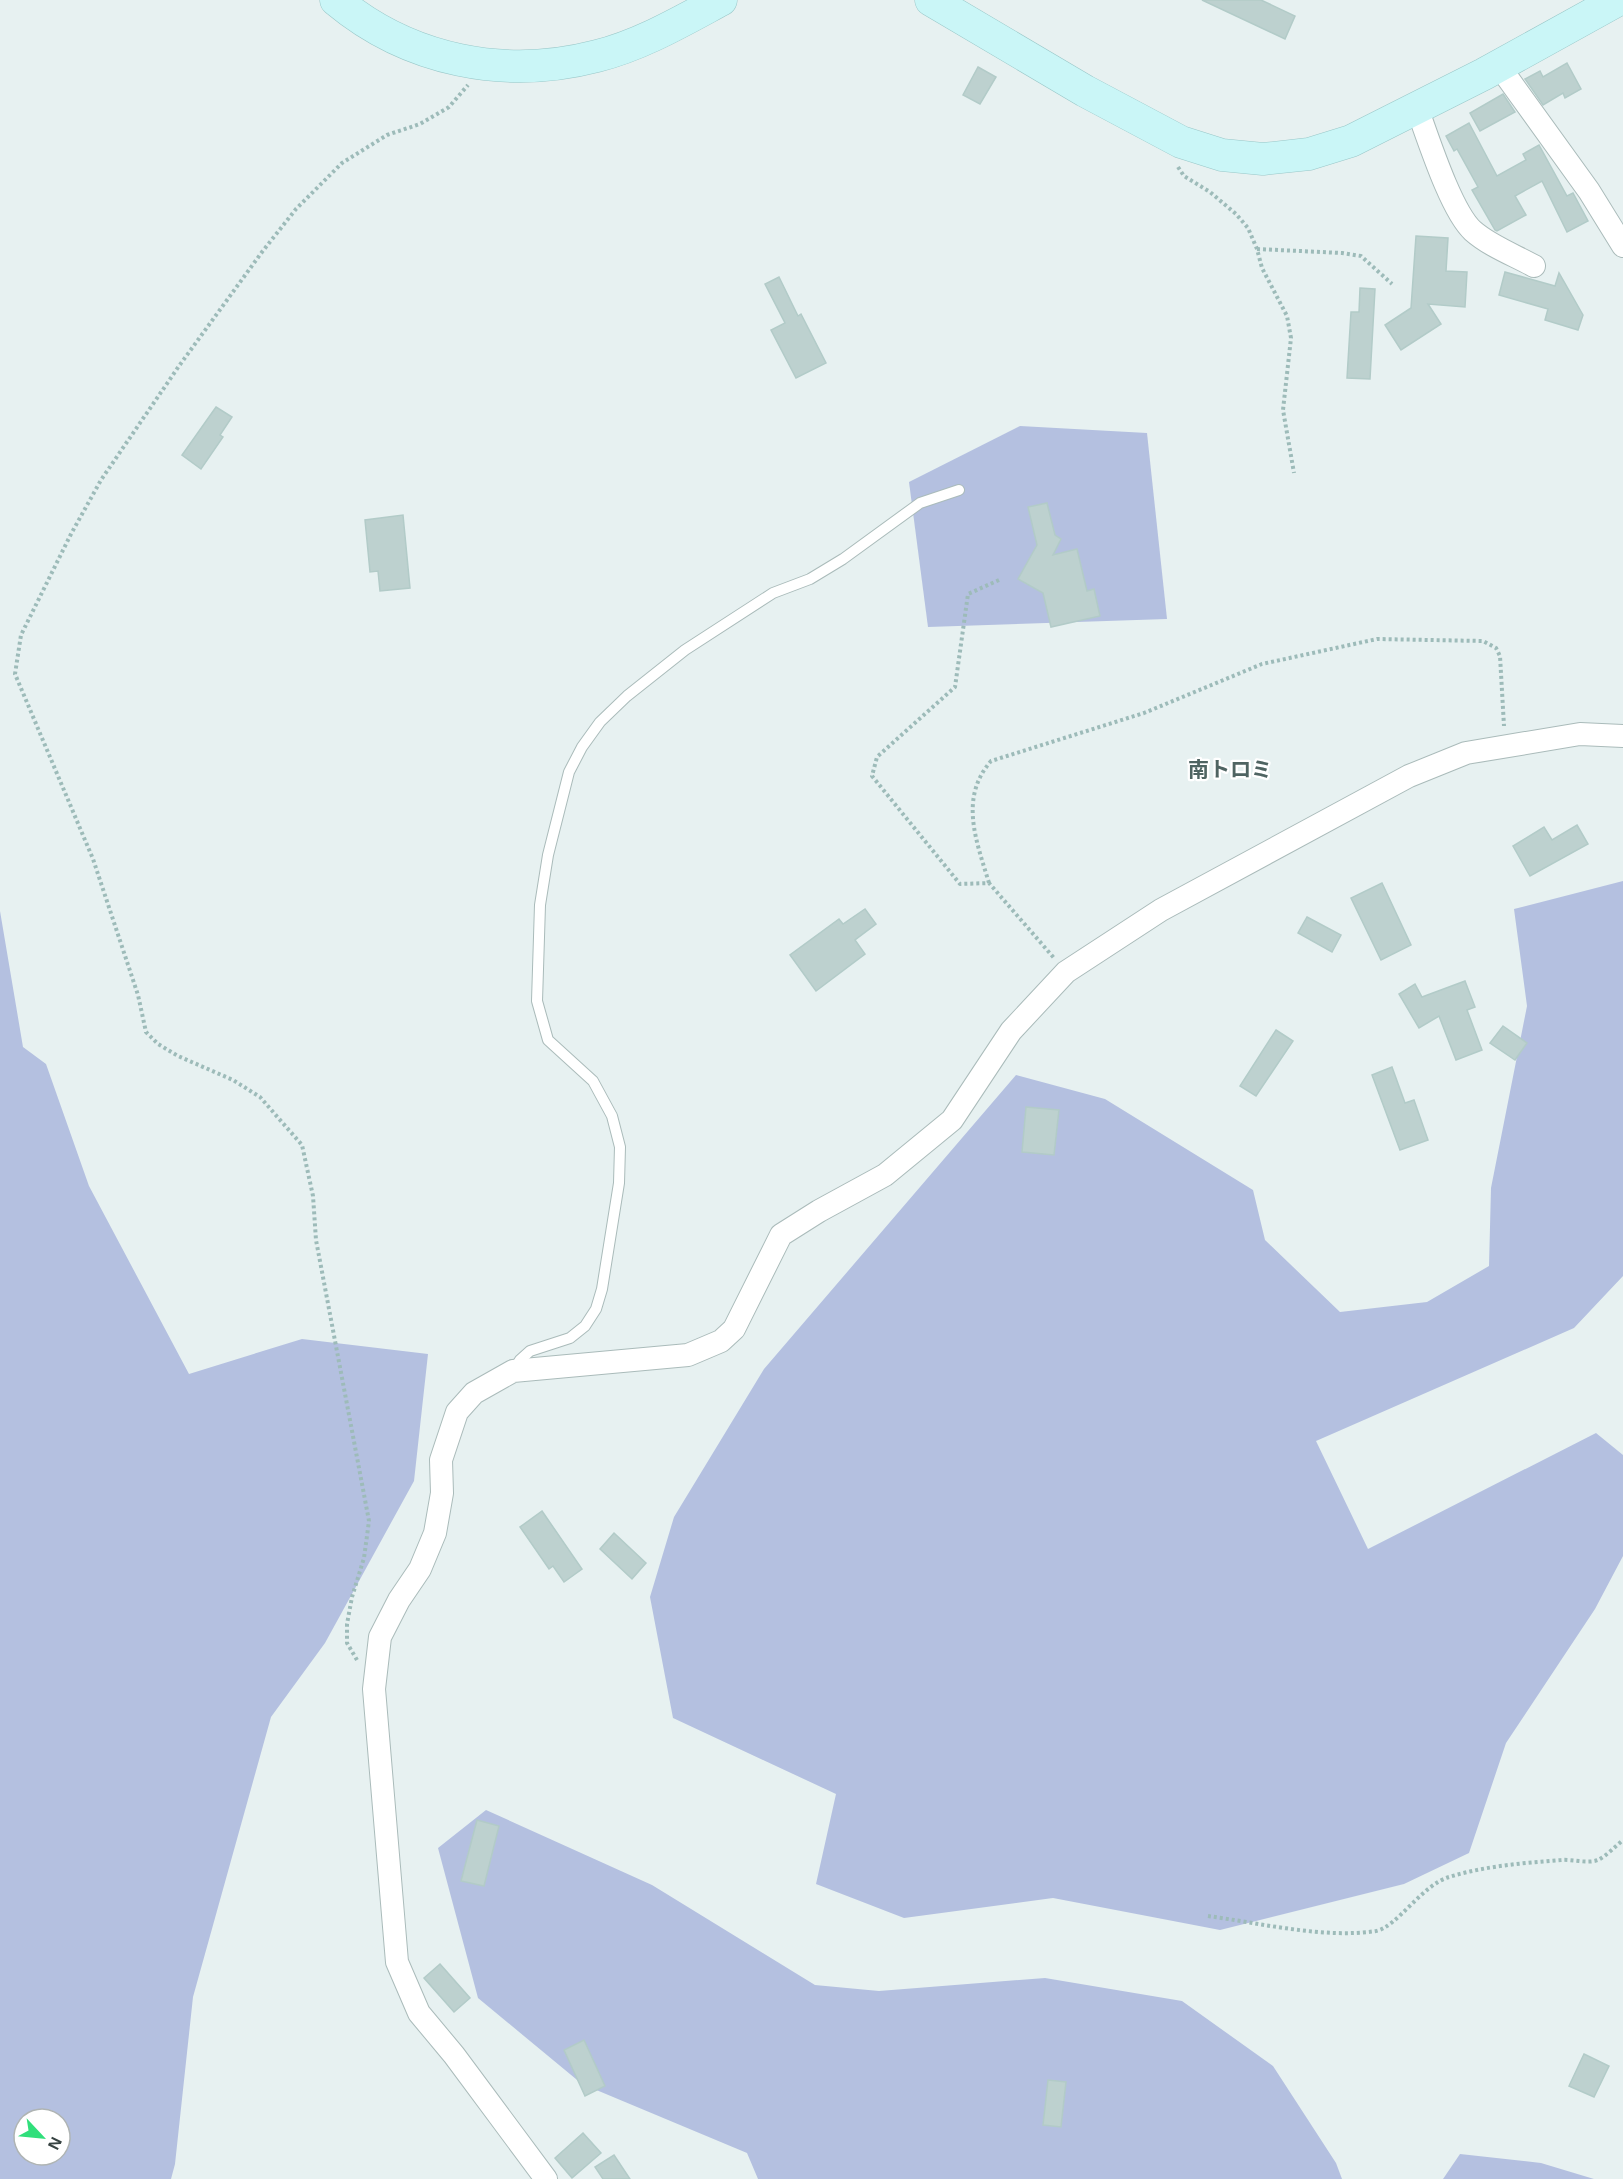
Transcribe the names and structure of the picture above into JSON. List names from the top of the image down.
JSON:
{
  "districts": ["南トロミ"],
  "north": "bottom right"
}
